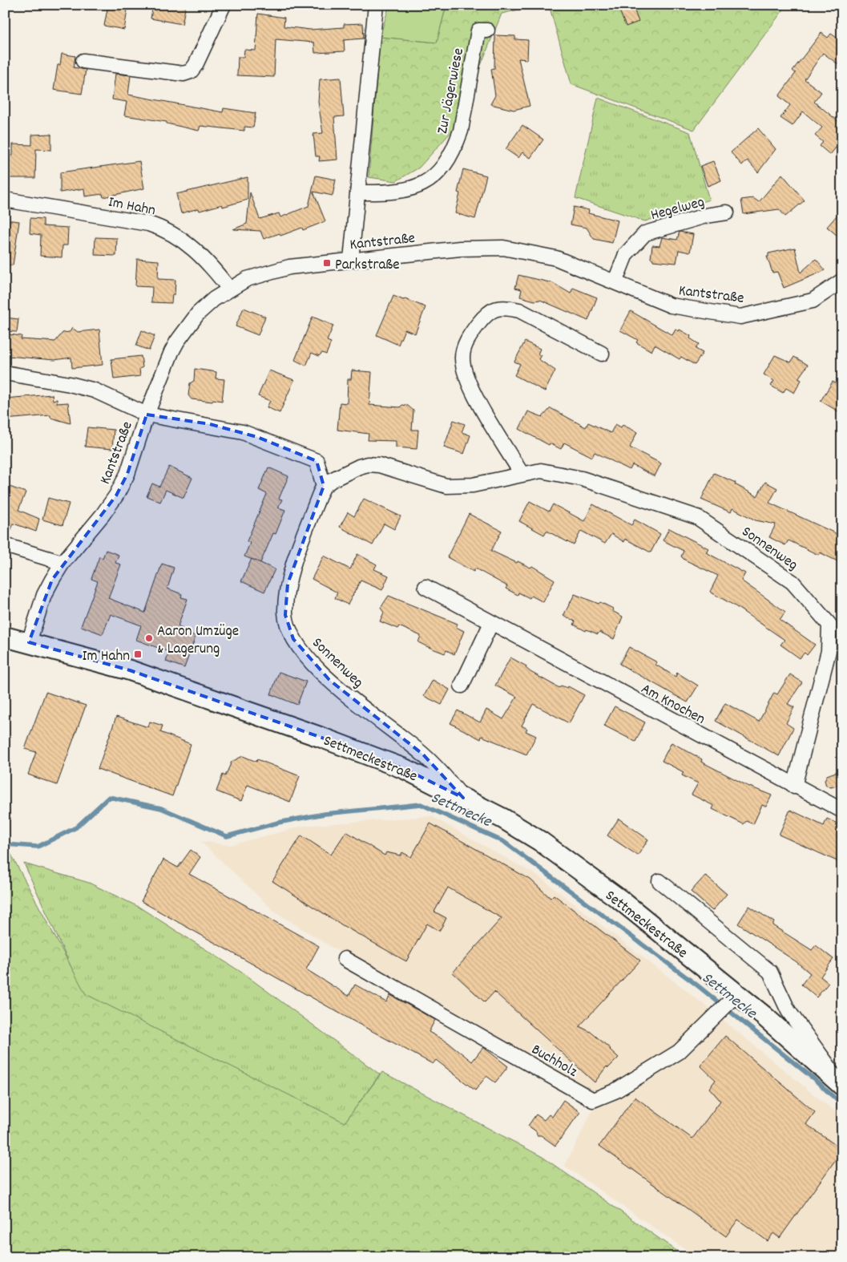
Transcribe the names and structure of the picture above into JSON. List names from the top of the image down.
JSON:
{
  "streets": {
    "street": [
      "Zur Jägerwiese",
      "Im Hahn",
      "Hegelweg",
      "Kantstraße",
      "Sonnenweg",
      "Am Knochen",
      "Settmeckestraße",
      "Buchholz"
    ]
  },
  "crossings": [
    ["Im Hahn", "Kantstraße"],
    ["Hegelweg", "Kantstraße"],
    ["Kantstraße", "Settmeckestraße"],
    ["Sonnenweg", "Am Knochen"],
    ["Sonnenweg", "Settmeckestraße"],
    ["Settmeckestraße", "Buchholz"]
  ],
  "water": ["Settmecke"],
  "places": {
    "transit": ["Parkstraße", "Im Hahn"],
    "other": ["Aaron Umzüge & Lagerung"]
  }
}
